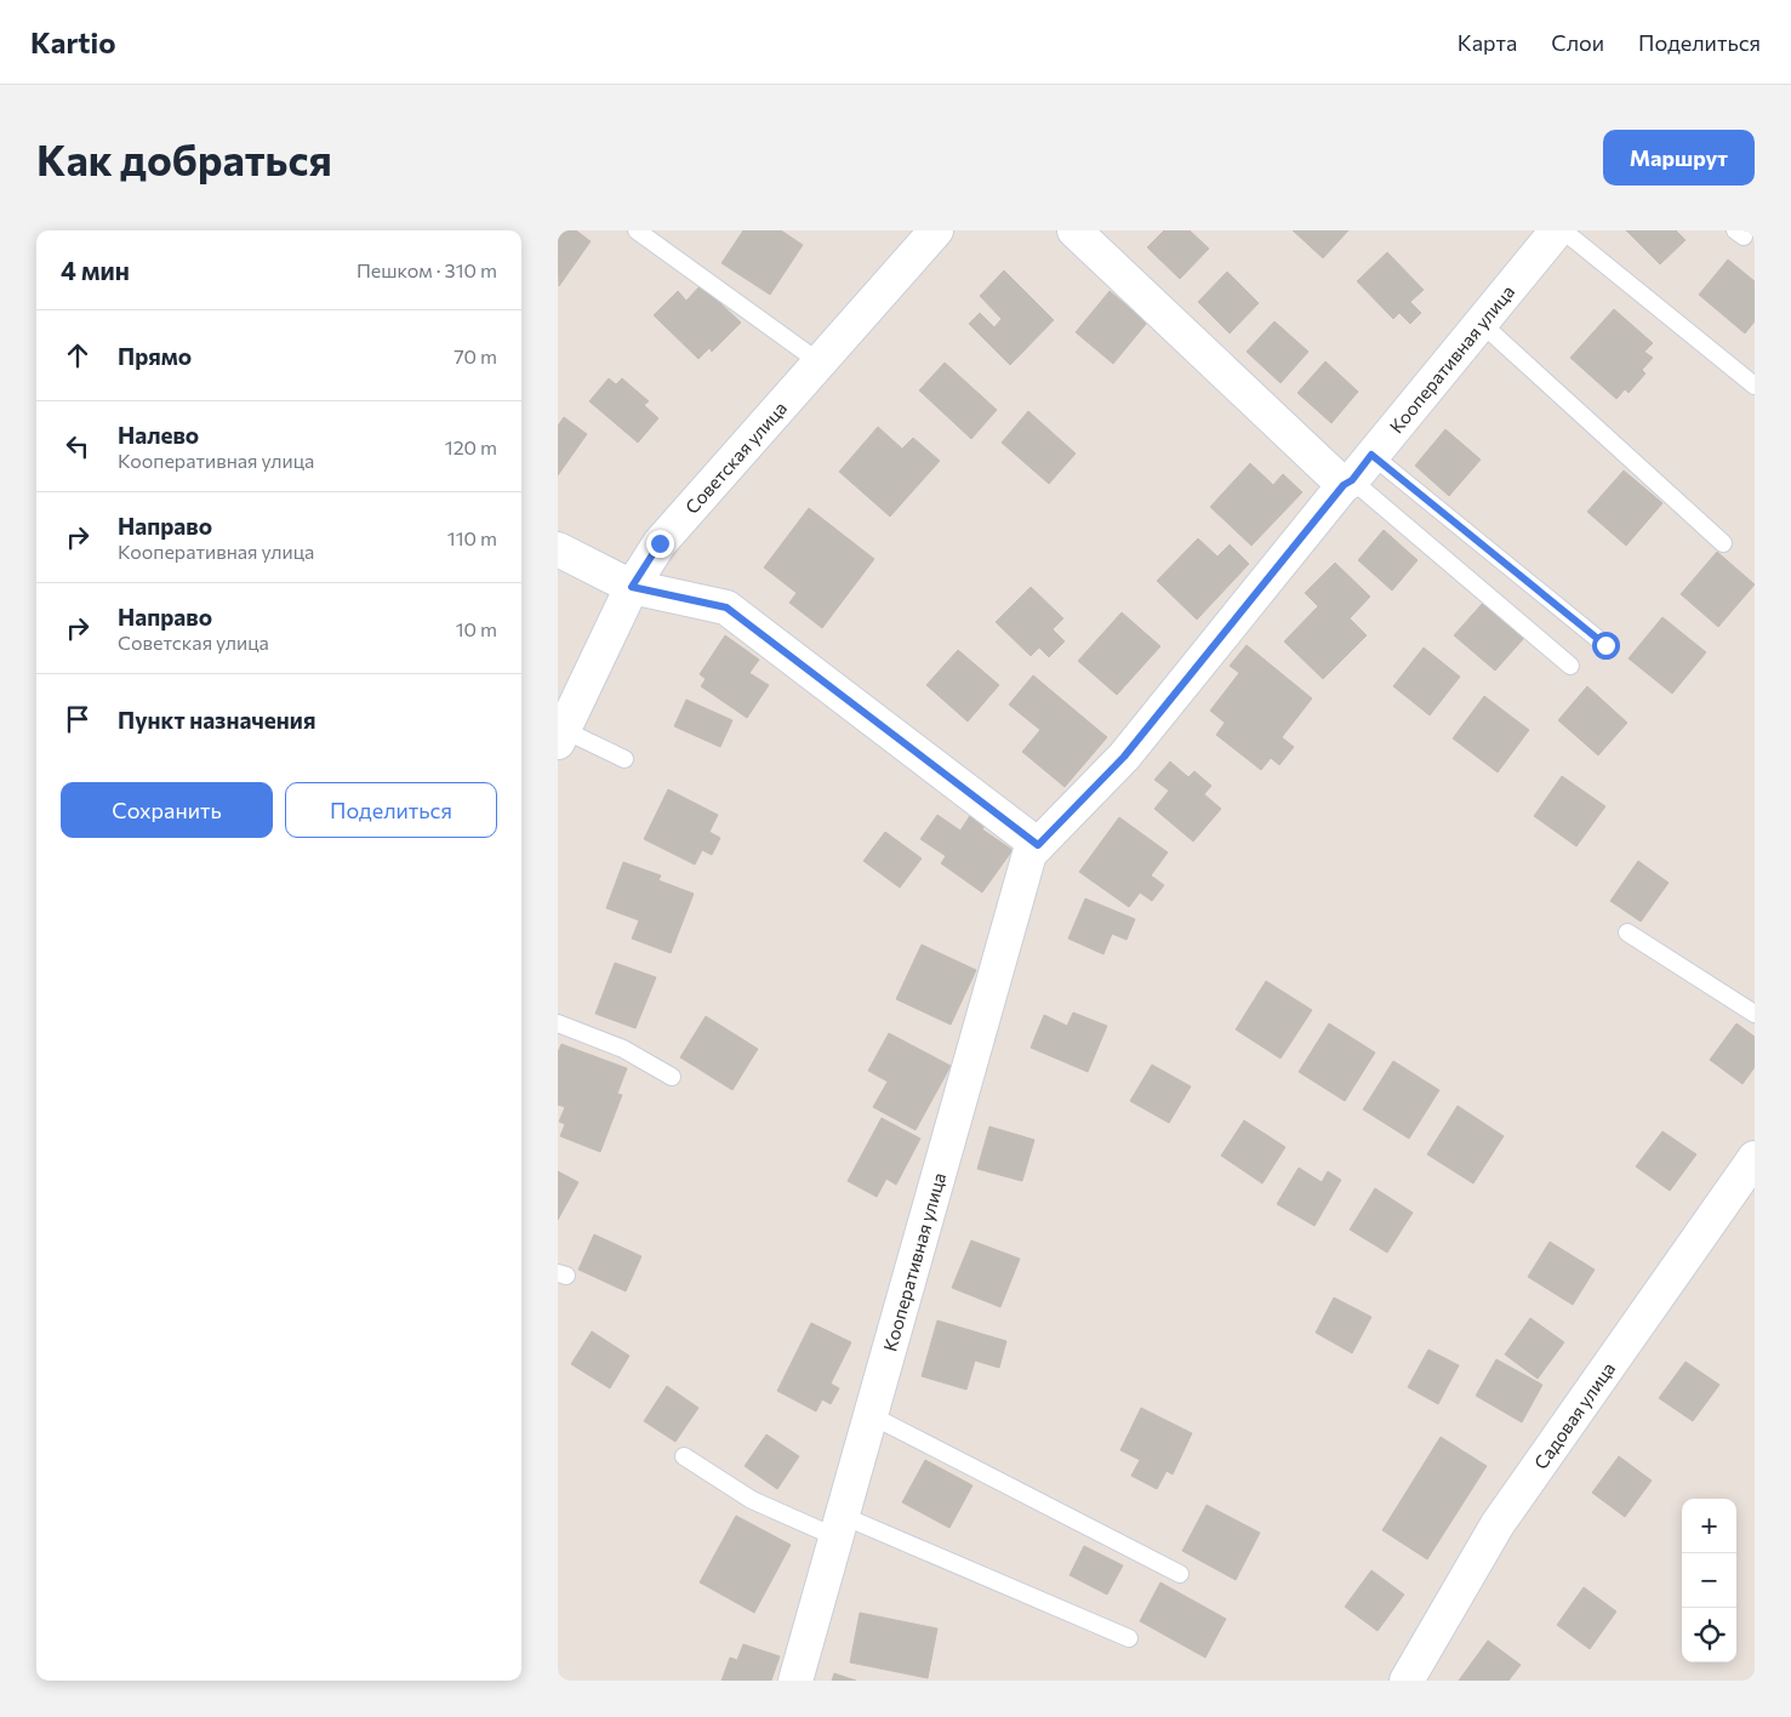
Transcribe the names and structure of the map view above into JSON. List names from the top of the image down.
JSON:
{
  "streets": {
    "street": ["Кооперативная улица", "Советская улица", "Садовая улица"]
  },
  "page": {
    "header": "Kartio",
    "nav": ["Карта", "Слои", "Поделиться"],
    "buttons": [
      "Маршрут",
      ["Сохранить", "Поделиться"]
    ],
    "title": "Как добраться",
    "heading": ["4 мин", "Пешком · 310 m"],
    "list": [
      ["Прямо", "70 m"],
      ["Налево", "Кооперативная улица", "120 m"],
      ["Направо", "Кооперативная улица", "110 m"],
      ["Направо", "Советская улица", "10 m"],
      "Пункт назначения"
    ],
    "map_buttons": ["+", "−"]
  }
}
